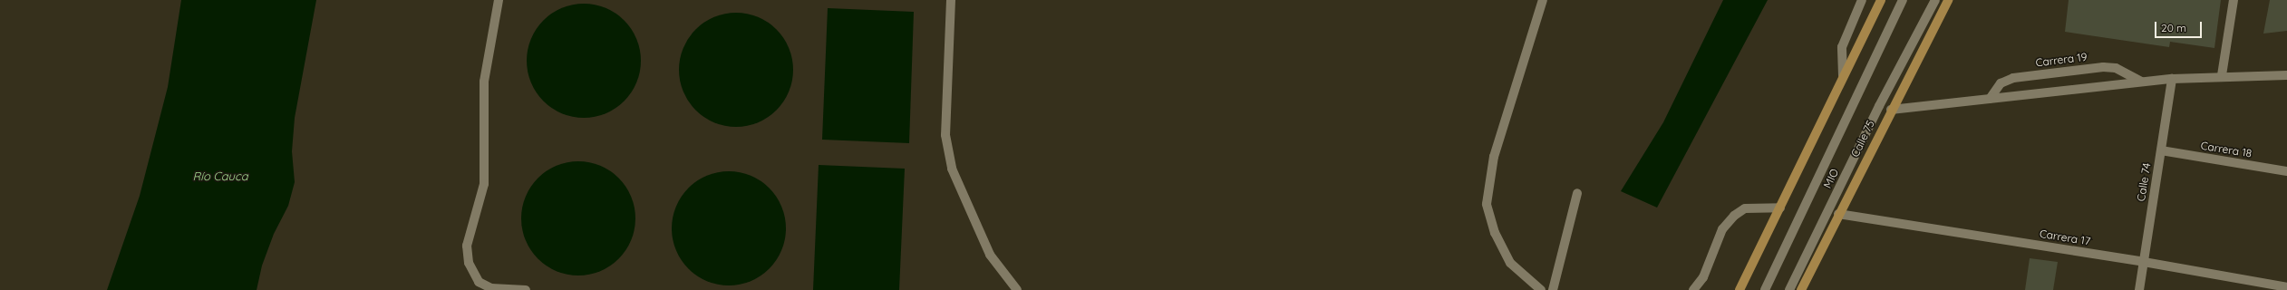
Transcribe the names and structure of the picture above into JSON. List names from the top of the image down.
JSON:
{
  "streets": {
    "main road": ["Calle 75"],
    "street": [
      "Carrera 19",
      "Carrera 18",
      "MIO",
      "Calle 74",
      "Carrera 17"
    ]
  },
  "crossings": [
    ["Calle 75", "Carrera 17"],
    ["Carrera 18", "Calle 74"],
    ["Calle 74", "Carrera 17"]
  ],
  "water": ["Río Cauca"],
  "scale_bar": "20 m"
}
